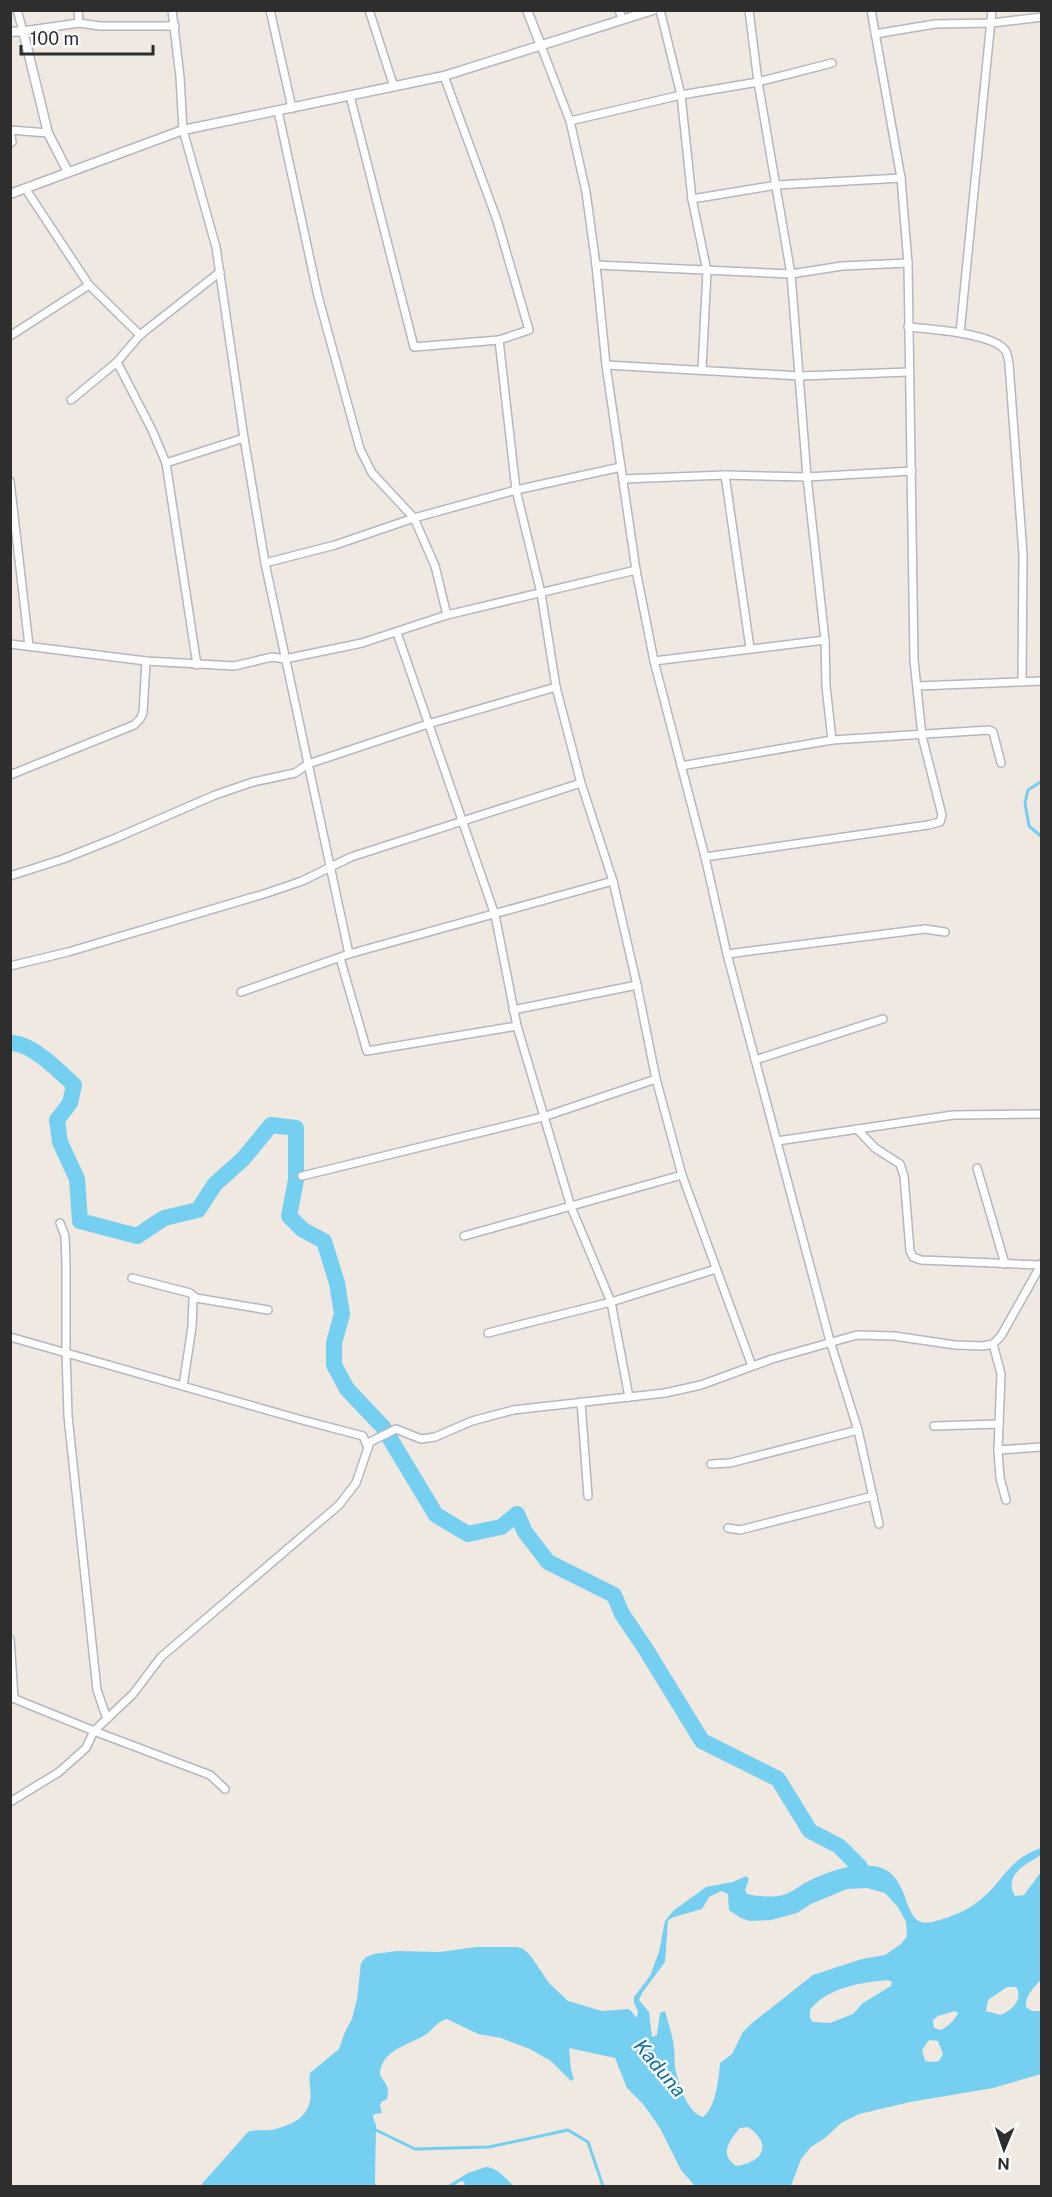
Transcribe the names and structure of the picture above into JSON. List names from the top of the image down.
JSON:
{
  "water": ["Kaduna"],
  "scale_bar": "100 m",
  "north": "bottom"
}
